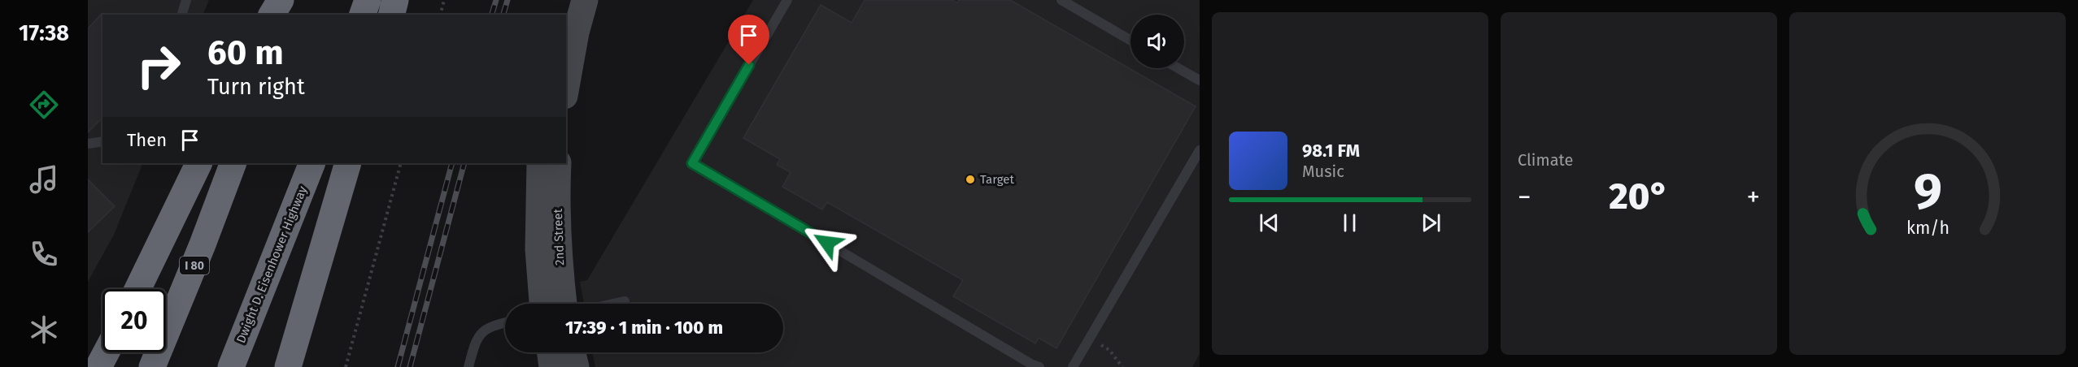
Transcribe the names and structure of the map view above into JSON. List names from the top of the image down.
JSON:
{
  "streets": {
    "highway": ["Dwight D. Eisenhower Highway", "I 80"],
    "street": ["2nd Street"]
  },
  "places": ["Target"],
  "page": {
    "tabs": "17:38",
    "tile": "Climate",
    "turn": ["60 m", "Turn right"],
    "then": "Then",
    "song": ["98.1 FM", "Music"],
    "heat": ["−", "20°", "+"],
    "limit": "20",
    "trip": "17:39 · 1 min · 100 m",
    "gauge": ["9", "km/h"]
  }
}
